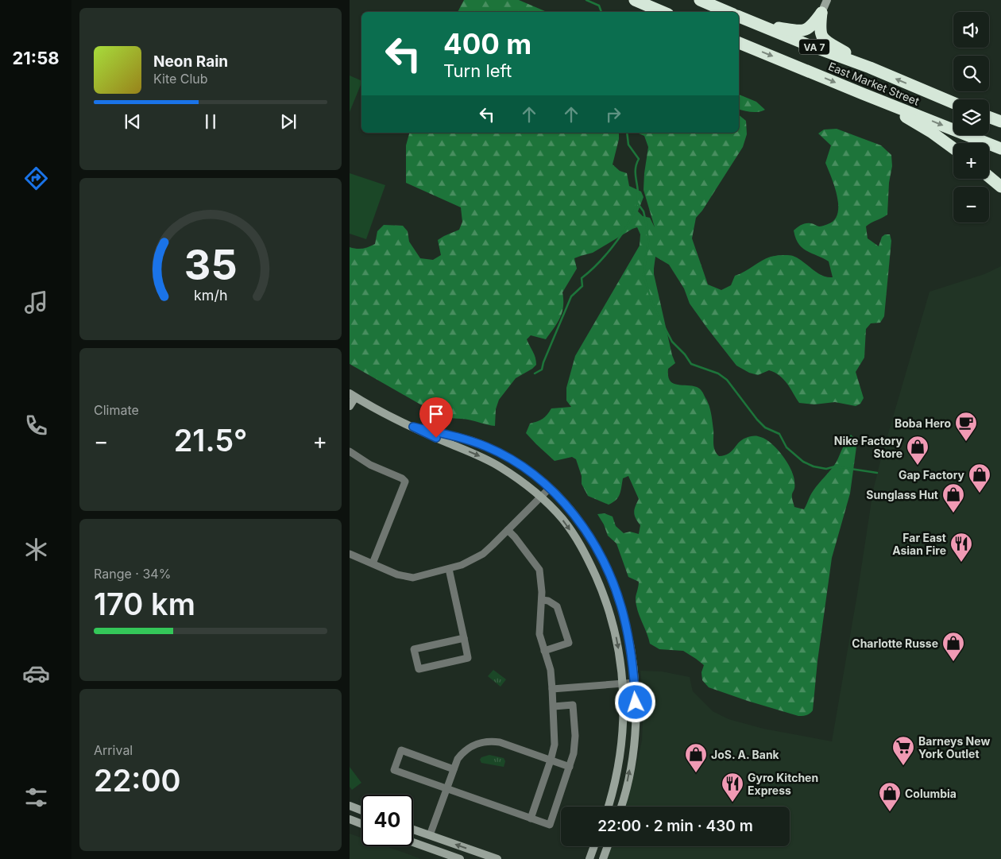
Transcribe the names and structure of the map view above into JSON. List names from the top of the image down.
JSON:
{
  "streets": {
    "highway": ["VA 7", "East Market Street"]
  },
  "crossings": [
    ["VA 7", "East Market Street"]
  ],
  "places": {
    "cafe": ["Boba Hero"],
    "shop": [
      "Nike Factory Store",
      "Gap Factory",
      "Sunglass Hut",
      "Charlotte Russe",
      "JoS. A. Bank",
      "Columbia"
    ],
    "restaurant": ["Far East Asian Fire", "Gyro Kitchen Express"],
    "supermarket": ["Barneys New York Outlet"]
  },
  "page": {
    "tabs": "21:58",
    "map_buttons": ["+", "−"],
    "turn": ["400 m", "Turn left"],
    "song": ["Neon Rain", "Kite Club"],
    "tile": [
      "Climate",
      ["Range · 34%", "170 km"],
      ["Arrival", "22:00"]
    ],
    "heat": ["−", "21.5°", "+"],
    "limit": "40",
    "trip": "22:00 · 2 min · 430 m",
    "gauge": ["35", "km/h"]
  }
}
